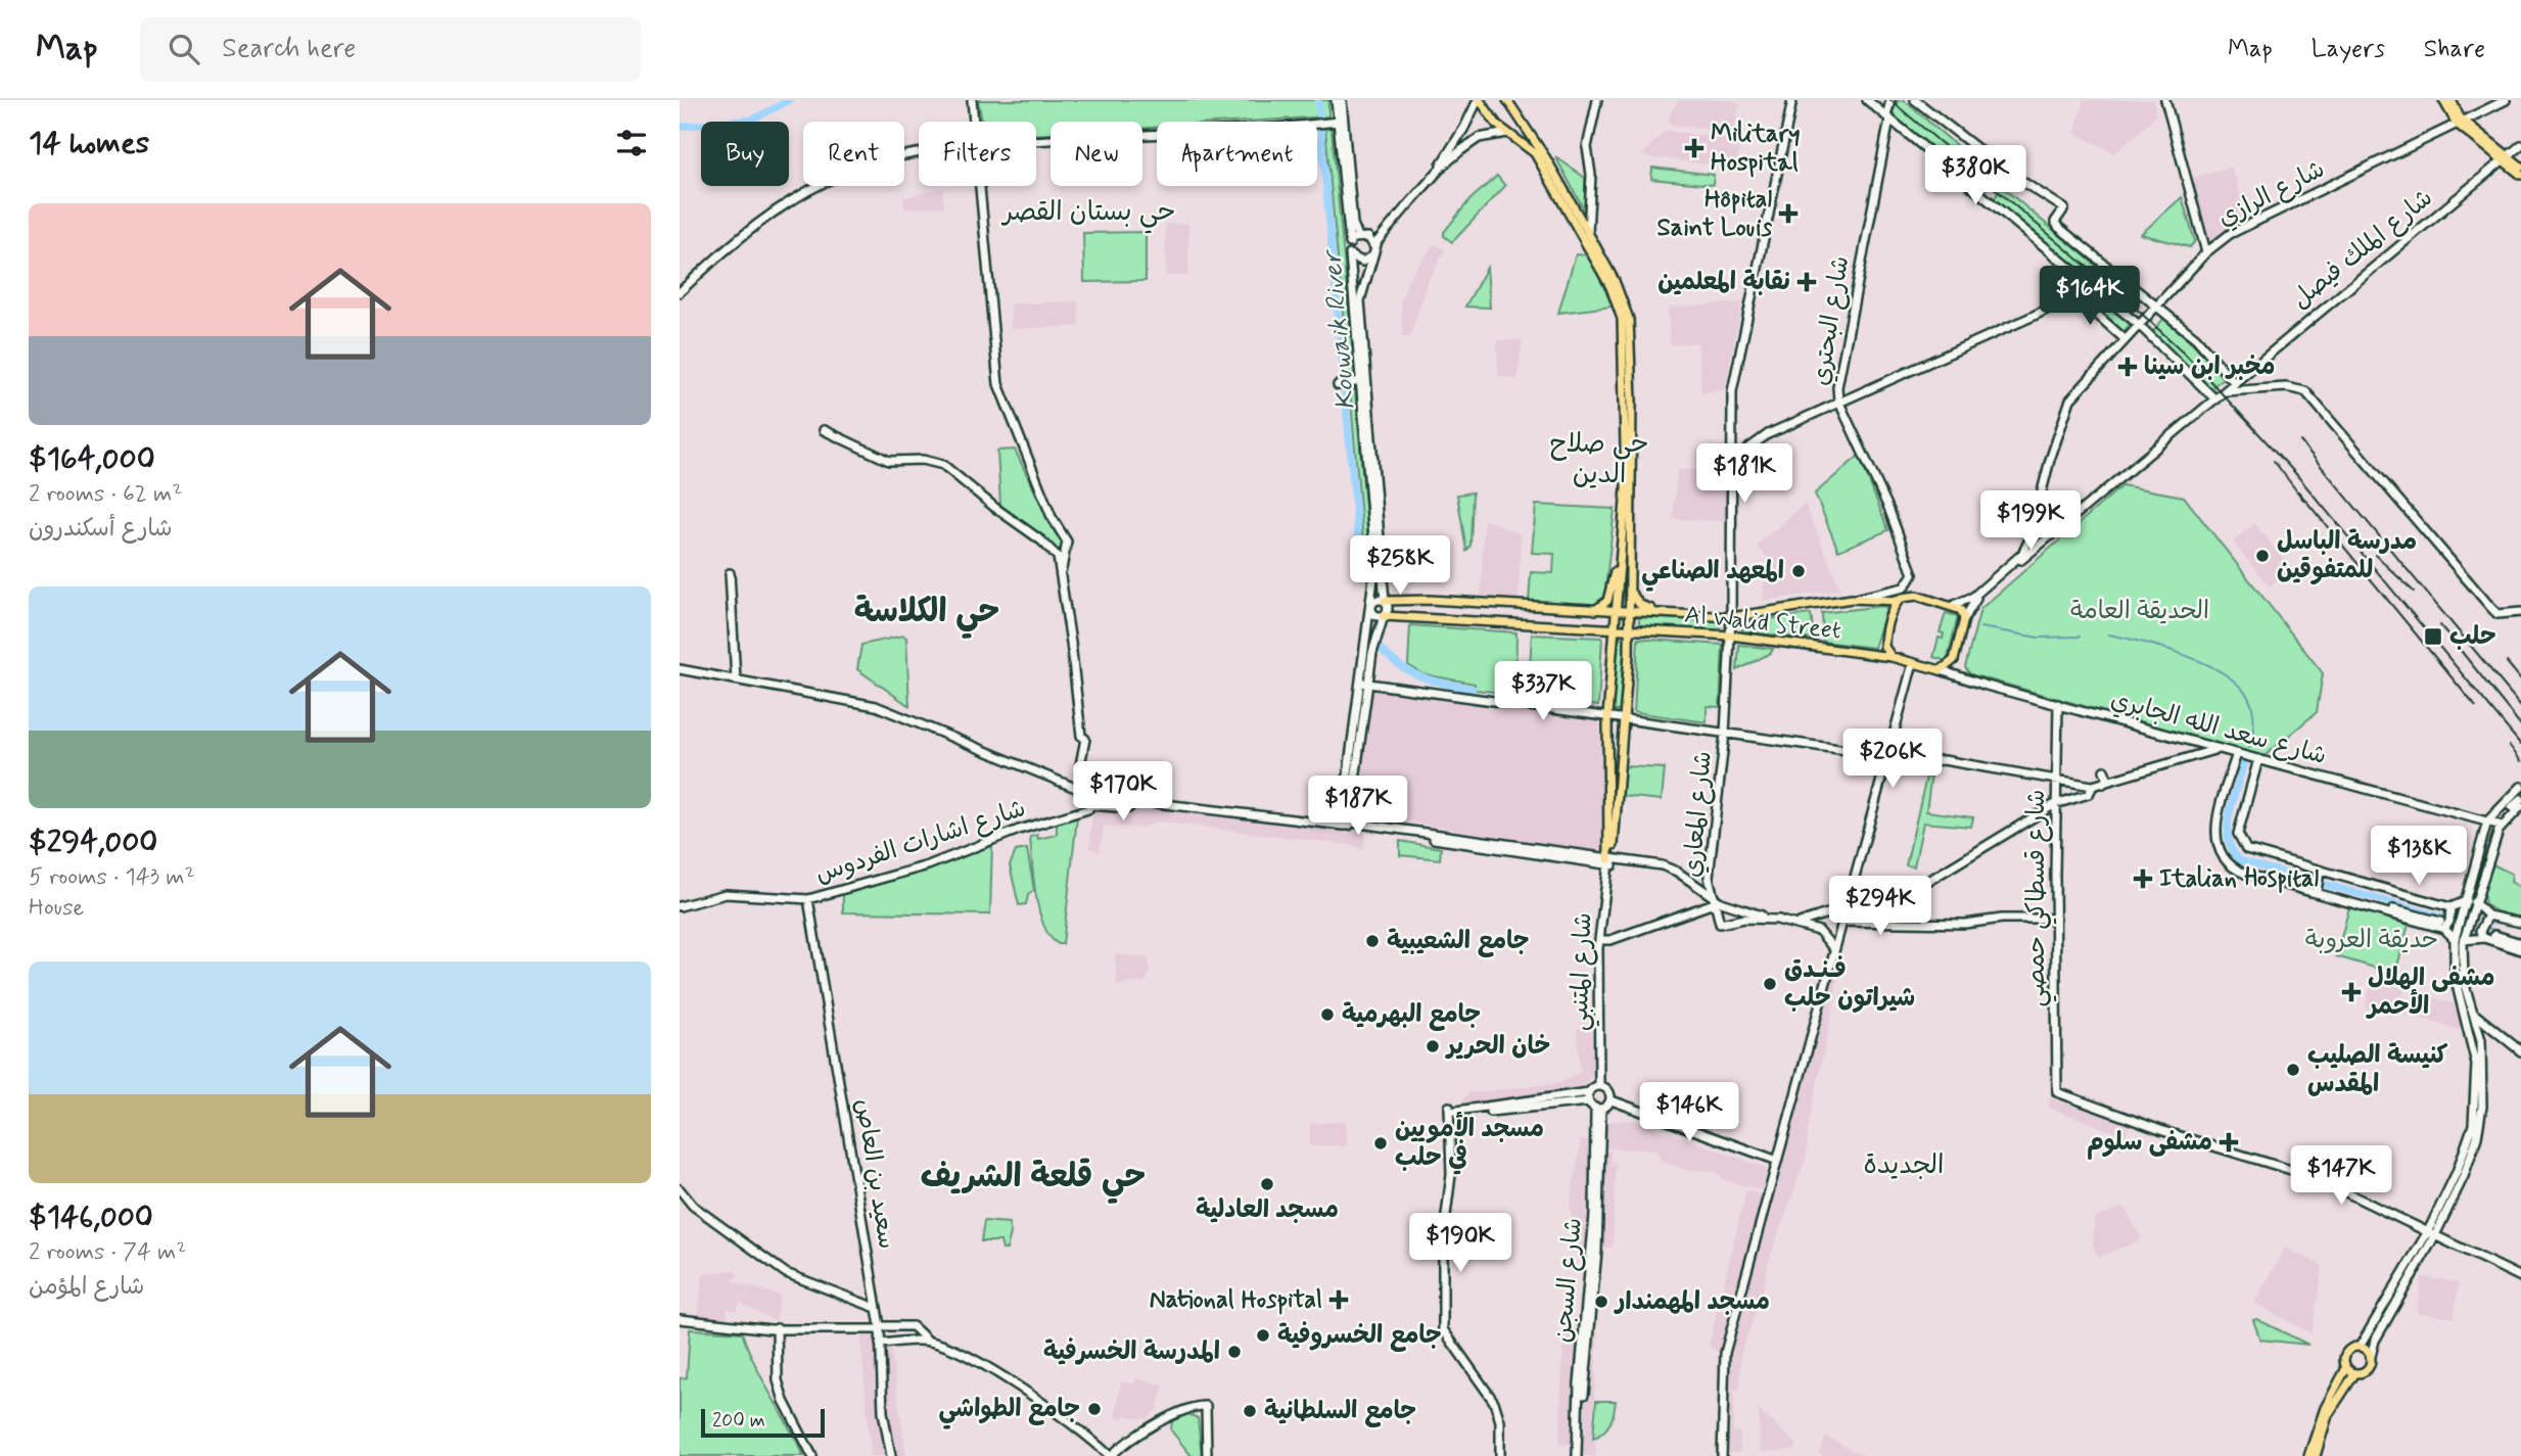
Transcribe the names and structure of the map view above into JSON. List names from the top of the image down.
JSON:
{
  "streets": {
    "main road": [
      "شارع الرازي",
      "شارع الملك فيصل",
      "شارع البحتري",
      "Al Walid Street",
      "شارع سعد الله الجابري",
      "شارع المعاري",
      "شارع اشارات الفردوس",
      "شارع قسطاكي حمصي",
      "شارع المتنبي",
      "سعيد بن العاص",
      "شارع السجن"
    ]
  },
  "crossings": [
    ["شارع الرازي", "شارع الملك فيصل"],
    ["شارع الرازي", "Al Walid Street"],
    ["شارع الرازي", "شارع سعد الله الجابري"],
    ["شارع الملك فيصل", "Al Walid Street"],
    ["شارع الملك فيصل", "شارع سعد الله الجابري"],
    ["Al Walid Street", "شارع سعد الله الجابري"],
    ["Al Walid Street", "شارع المعاري"],
    ["Al Walid Street", "شارع المتنبي"],
    ["شارع سعد الله الجابري", "شارع قسطاكي حمصي"],
    ["شارع اشارات الفردوس", "سعيد بن العاص"],
    ["شارع المتنبي", "شارع السجن"]
  ],
  "districts": [
    "حي بستان القصر",
    "حي صلاح الدين",
    "حي الكلاسة",
    "الجديدة",
    "حي قلعة الشريف"
  ],
  "water": ["Kouwaik River"],
  "parks": ["الحديقة العامة", "حديقة العروبة"],
  "places": {
    "health": [
      "Military Hospital",
      "Hôpital Saint Louis",
      "نقابة المعلمين",
      "مخبر ابن سينا",
      "Italian Hospital",
      "مشفى الهلال الأحمر",
      "مشفى سلوم",
      "National Hospital"
    ],
    "other": [
      "مدرسة الباسل للمتفوقين",
      "المعهد الصناعي",
      "جامع الشعيبية",
      "فـنـدق شيراتون حلب",
      "جامع البهرمية",
      "خان الحرير",
      "كنيسة الصليب المقدس",
      "مسجد الأمويين في حلب",
      "مسجد العادلية",
      "مسجد المهمندار",
      "جامع الخسروفية",
      "المدرسة الخسرفية",
      "جامع الطواشي",
      "جامع السلطانية"
    ],
    "transit": ["حلب"]
  },
  "scale_bar": "200 m",
  "page": {
    "header": "Map",
    "search": "Search here",
    "nav": ["Map", "Layers", "Share"],
    "heading": "14 homes",
    "chip": [
      "Buy",
      "Rent",
      "Filters",
      "New",
      "Apartment"
    ],
    "price": [
      "$380K",
      "$164K",
      "$181K",
      "$199K",
      "$258K",
      "$337K",
      "$206K",
      "$170K",
      "$187K",
      "$138K",
      "$294K",
      "$146K",
      "$147K",
      "$190K"
    ],
    "list": [
      {
        "name": "$164,000",
        "note": "2 rooms · 62 m² · شارع أسكندرون"
      },
      {
        "name": "$294,000",
        "note": "5 rooms · 143 m² · House"
      },
      {
        "name": "$146,000",
        "note": "2 rooms · 74 m² · شارع المؤمن"
      }
    ],
    "scale": "200 m"
  }
}
